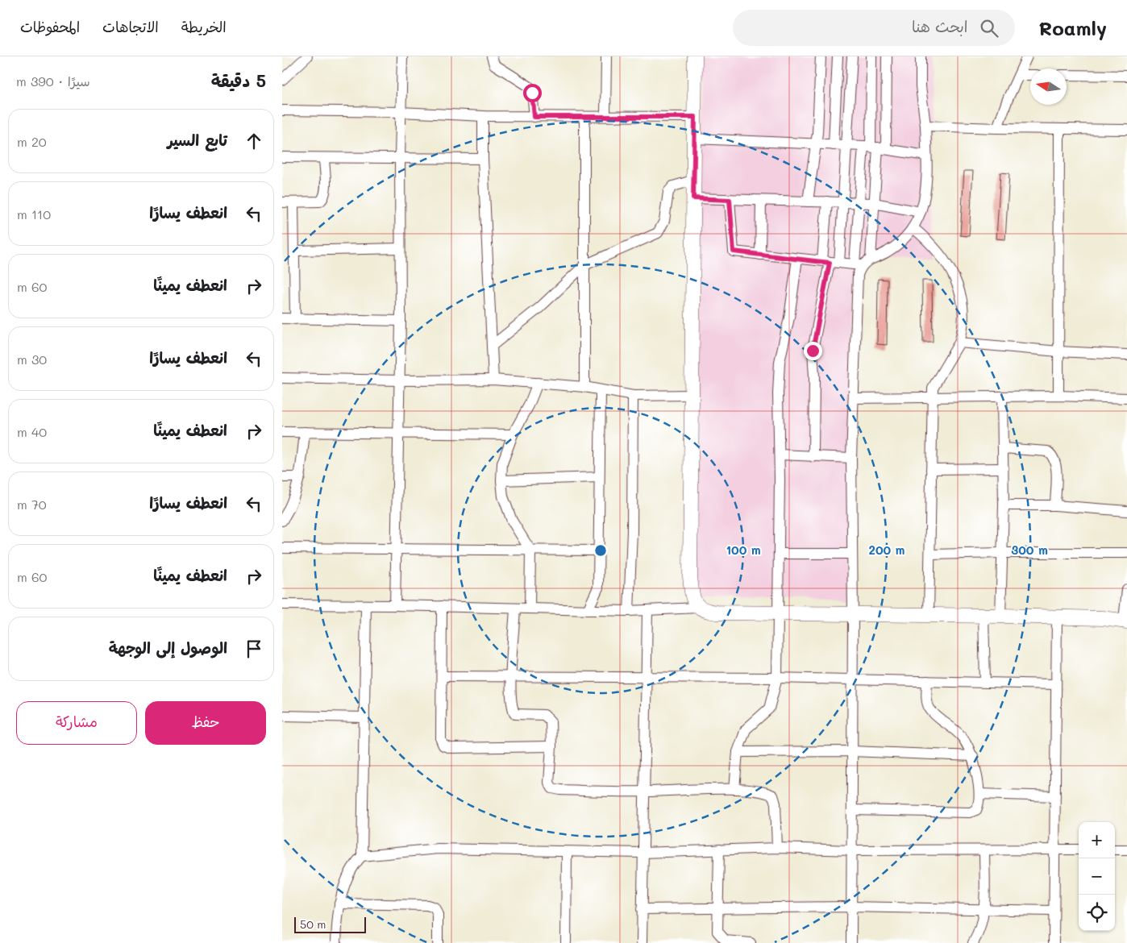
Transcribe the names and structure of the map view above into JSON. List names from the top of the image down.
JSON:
{
  "scale_bar": "50 m",
  "north": "left",
  "page": {
    "header": "Roamly",
    "search": "ابحث هنا",
    "nav": ["الخريطة", "الاتجاهات", "المحفوظات"],
    "heading": ["5 دقيقة", "سيرًا · 390 m"],
    "list": [
      ["تابع السير", "20 m"],
      ["انعطف يسارًا", "110 m"],
      ["انعطف يمينًا", "60 m"],
      ["انعطف يسارًا", "30 m"],
      ["انعطف يمينًا", "40 m"],
      ["انعطف يسارًا", "70 m"],
      ["انعطف يمينًا", "60 m"],
      "الوصول إلى الوجهة"
    ],
    "buttons": ["حفظ", "مشاركة"],
    "map_buttons": ["+", "−"],
    "scale": "50 m"
  },
  "rings": ["100 m", "200 m", "300 m"]
}
